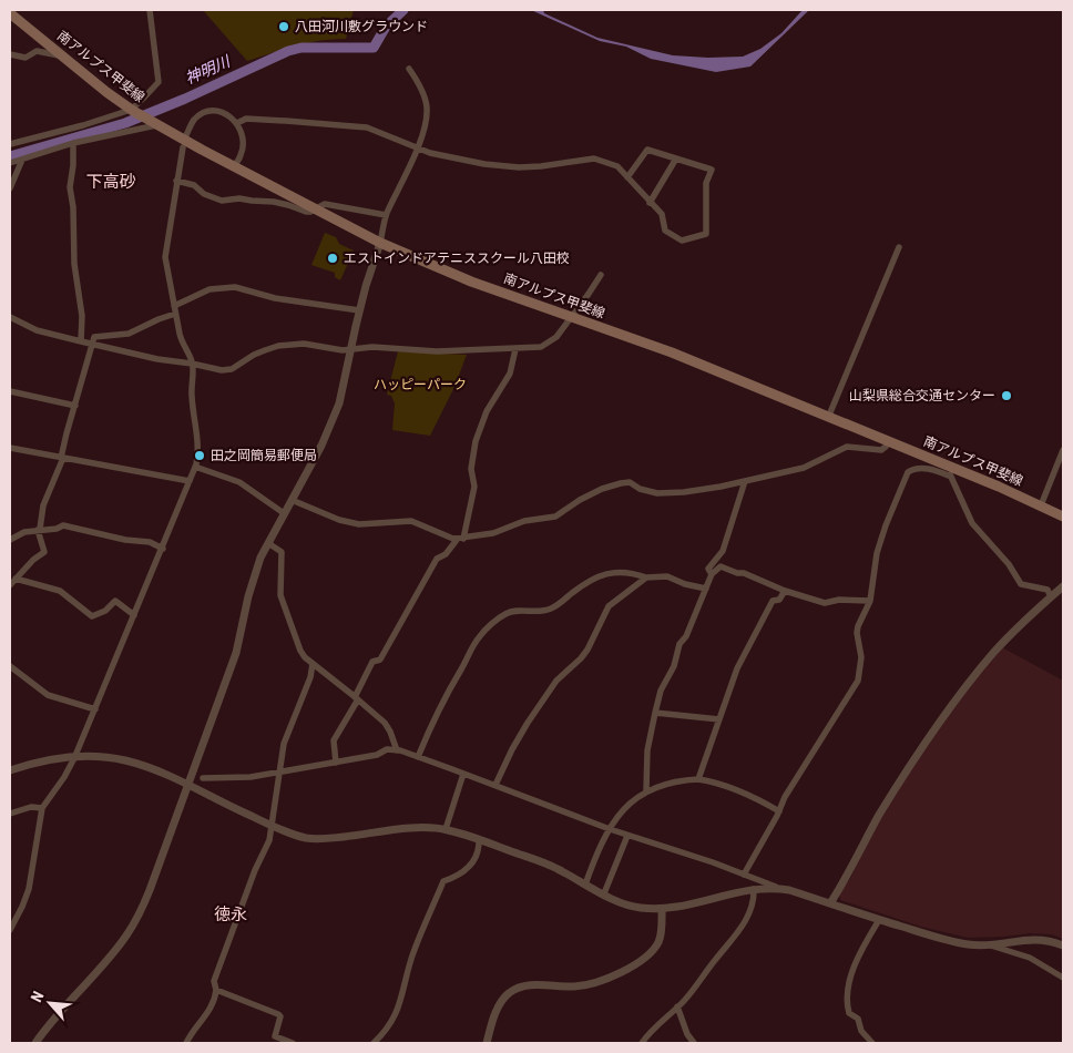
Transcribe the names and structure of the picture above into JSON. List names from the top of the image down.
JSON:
{
  "streets": {
    "main road": ["南アルプス甲斐線"]
  },
  "districts": ["下高砂", "徳永"],
  "water": ["神明川"],
  "parks": ["ハッピーパーク"],
  "places": [
    "八田河川敷グラウンド",
    "エストインドアテニススクール八田校",
    "山梨県総合交通センター",
    "田之岡簡易郵便局"
  ],
  "north": "top left"
}
